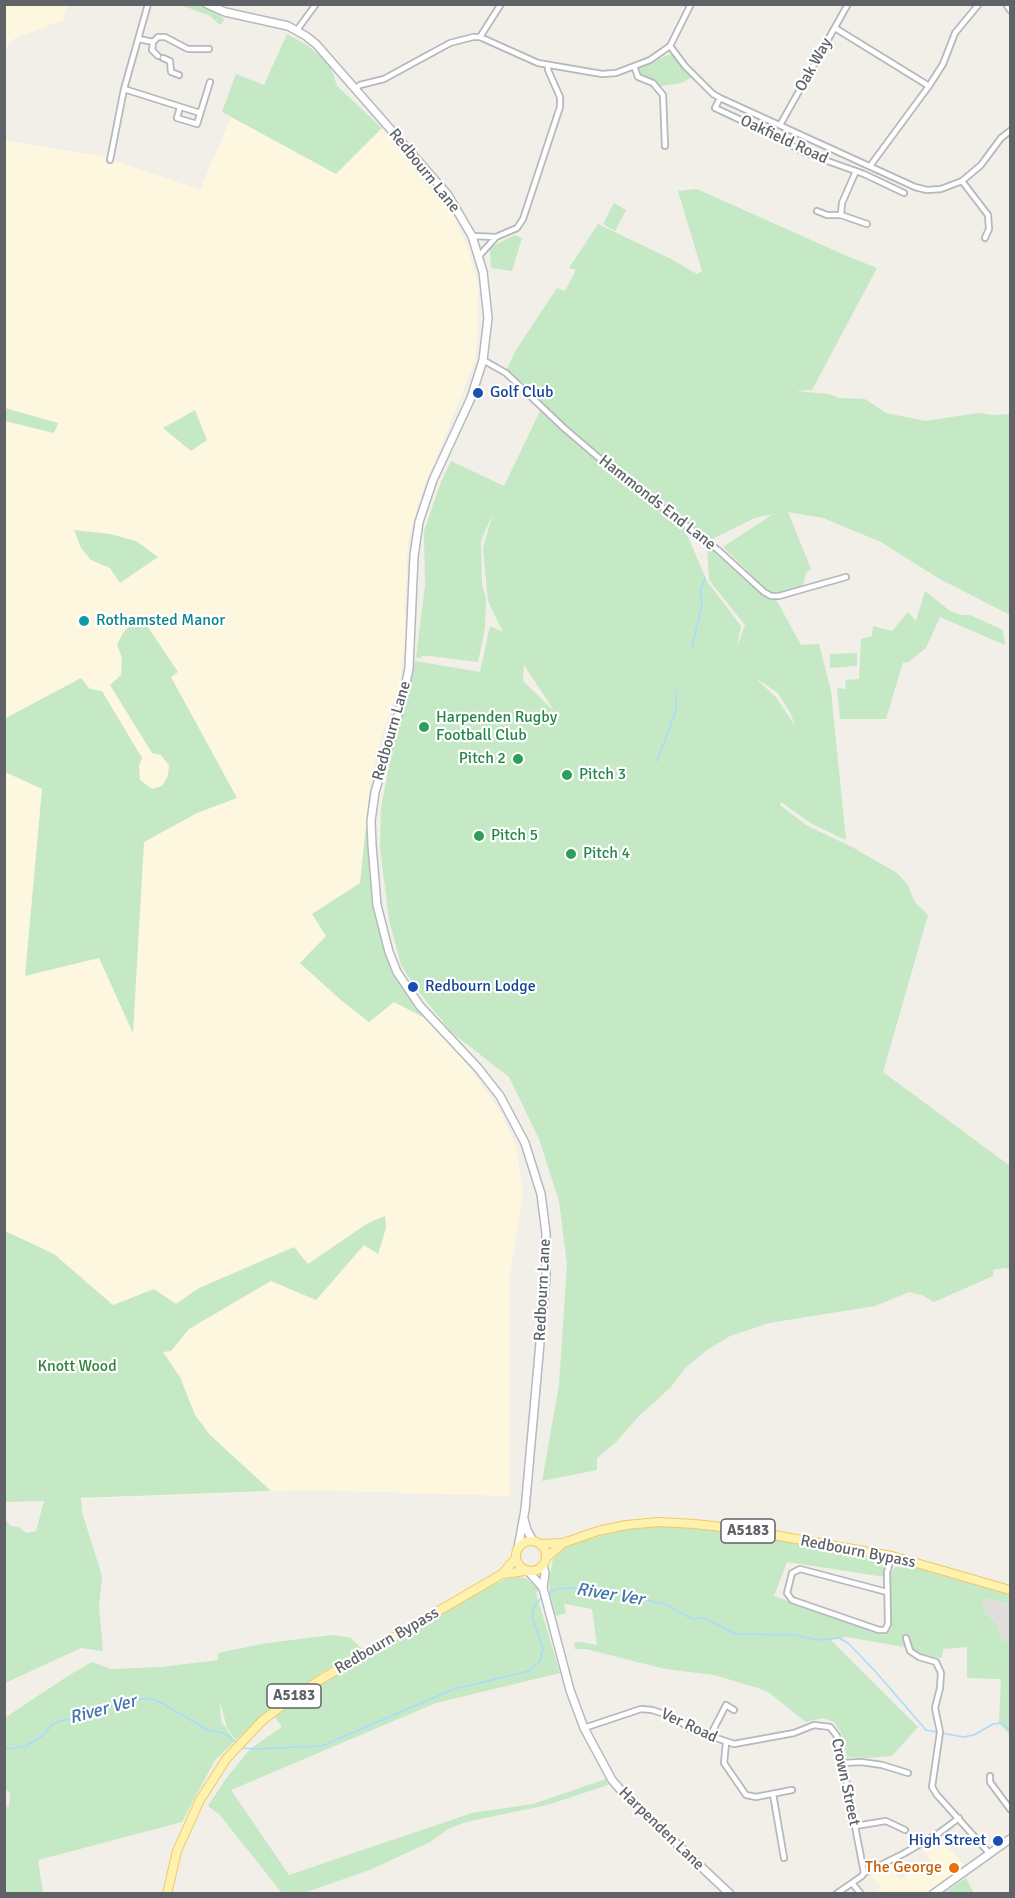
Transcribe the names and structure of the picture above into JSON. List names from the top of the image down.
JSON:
{
  "streets": {
    "main road": [
      "Redbourn Lane",
      "A5183",
      "Redbourn Bypass",
      "Harpenden Lane"
    ],
    "street": [
      "Oak Way",
      "Oakfield Road",
      "Hammonds End Lane",
      "Ver Road",
      "Crown Street"
    ]
  },
  "crossings": [
    ["Oak Way", "Oakfield Road"],
    ["Redbourn Lane", "Hammonds End Lane"],
    ["Redbourn Lane", "Redbourn Bypass"],
    ["Redbourn Lane", "Harpenden Lane"],
    ["Redbourn Bypass", "Harpenden Lane"],
    ["Ver Road", "Crown Street"],
    ["Ver Road", "Harpenden Lane"]
  ],
  "water": ["River Ver"],
  "parks": ["Knott Wood"],
  "places": [
    "Golf Club",
    "Rothamsted Manor",
    "Harpenden Rugby Football Club",
    "Pitch 2",
    "Pitch 3",
    "Pitch 5",
    "Pitch 4",
    "Redbourn Lodge",
    "High Street",
    "The George"
  ]
}
